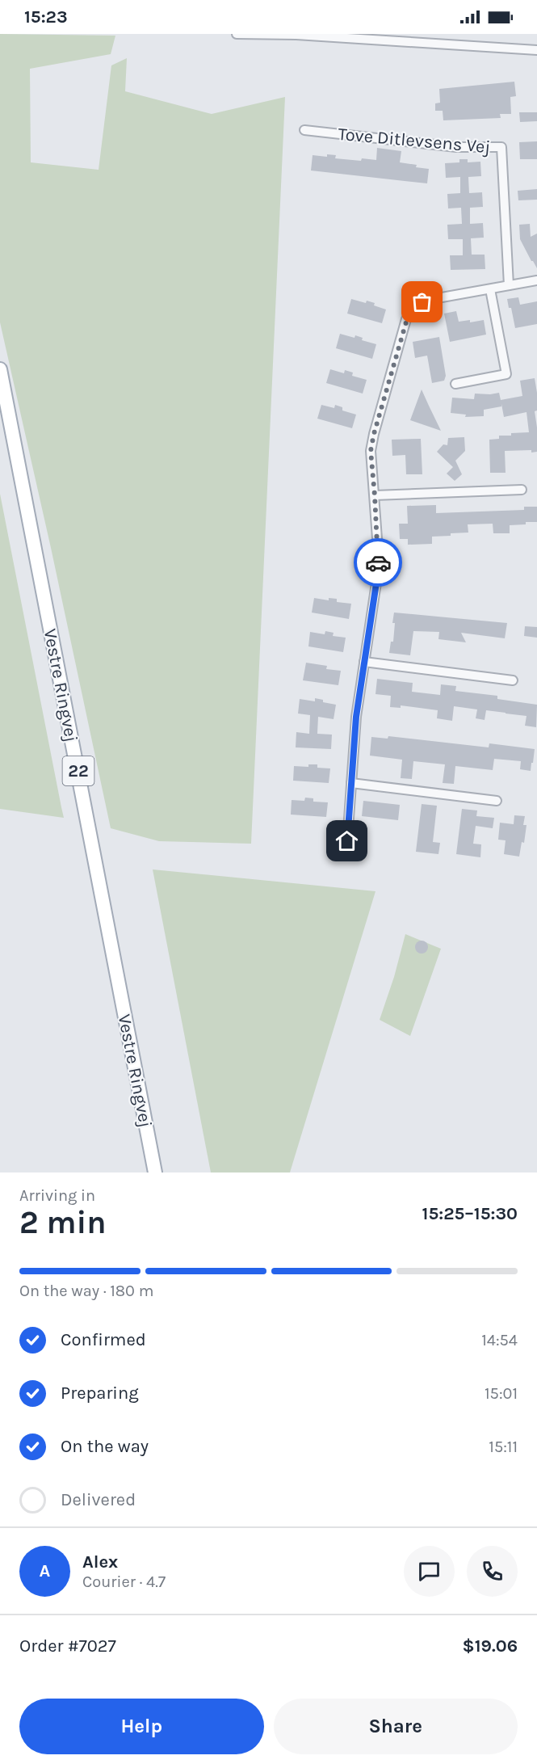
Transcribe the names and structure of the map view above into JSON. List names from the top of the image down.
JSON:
{
  "streets": {
    "main road": ["Vestre Ringvej", "22"],
    "street": ["Tove Ditlevsens Vej"]
  },
  "page": {
    "status": "15:23",
    "heading": ["2 min", "Arriving in", "15:25–15:30"],
    "panel": [
      "Alex",
      "Courier · 4.7",
      "Order #7027",
      "$19.06"
    ],
    "bar": "On the way · 180 m",
    "list": [
      ["Confirmed", "14:54"],
      ["Preparing", "15:01"],
      ["On the way", "15:11"],
      "Delivered"
    ],
    "round": "A",
    "buttons": ["Help", "Share"]
  }
}
